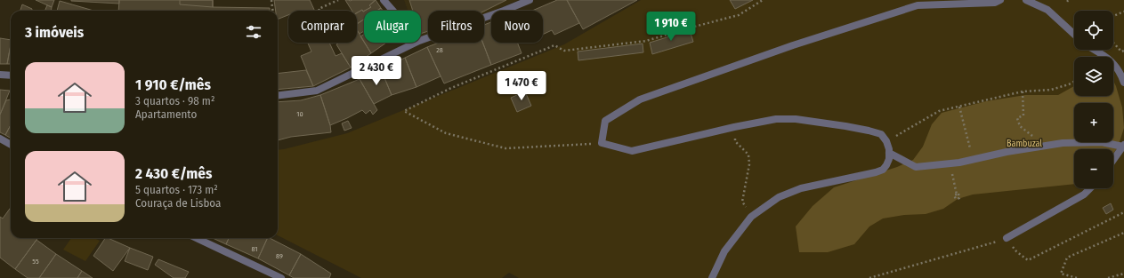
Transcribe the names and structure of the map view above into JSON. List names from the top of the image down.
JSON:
{
  "parks": ["Bambuzal"],
  "house_numbers": [
    "28",
    "10",
    "81",
    "89",
    "55"
  ],
  "page": {
    "map_buttons": ["+", "−"],
    "chip": [
      "Comprar",
      "Alugar",
      "Filtros",
      "Novo"
    ],
    "heading": "3 imóveis",
    "price": ["1 910 €", "2 430 €", "1 470 €"],
    "list": [
      {
        "name": "1 910 €/mês",
        "note": "3 quartos · 98 m² · Apartamento"
      },
      {
        "name": "2 430 €/mês",
        "note": "5 quartos · 173 m² · Couraça de Lisboa"
      }
    ]
  }
}
